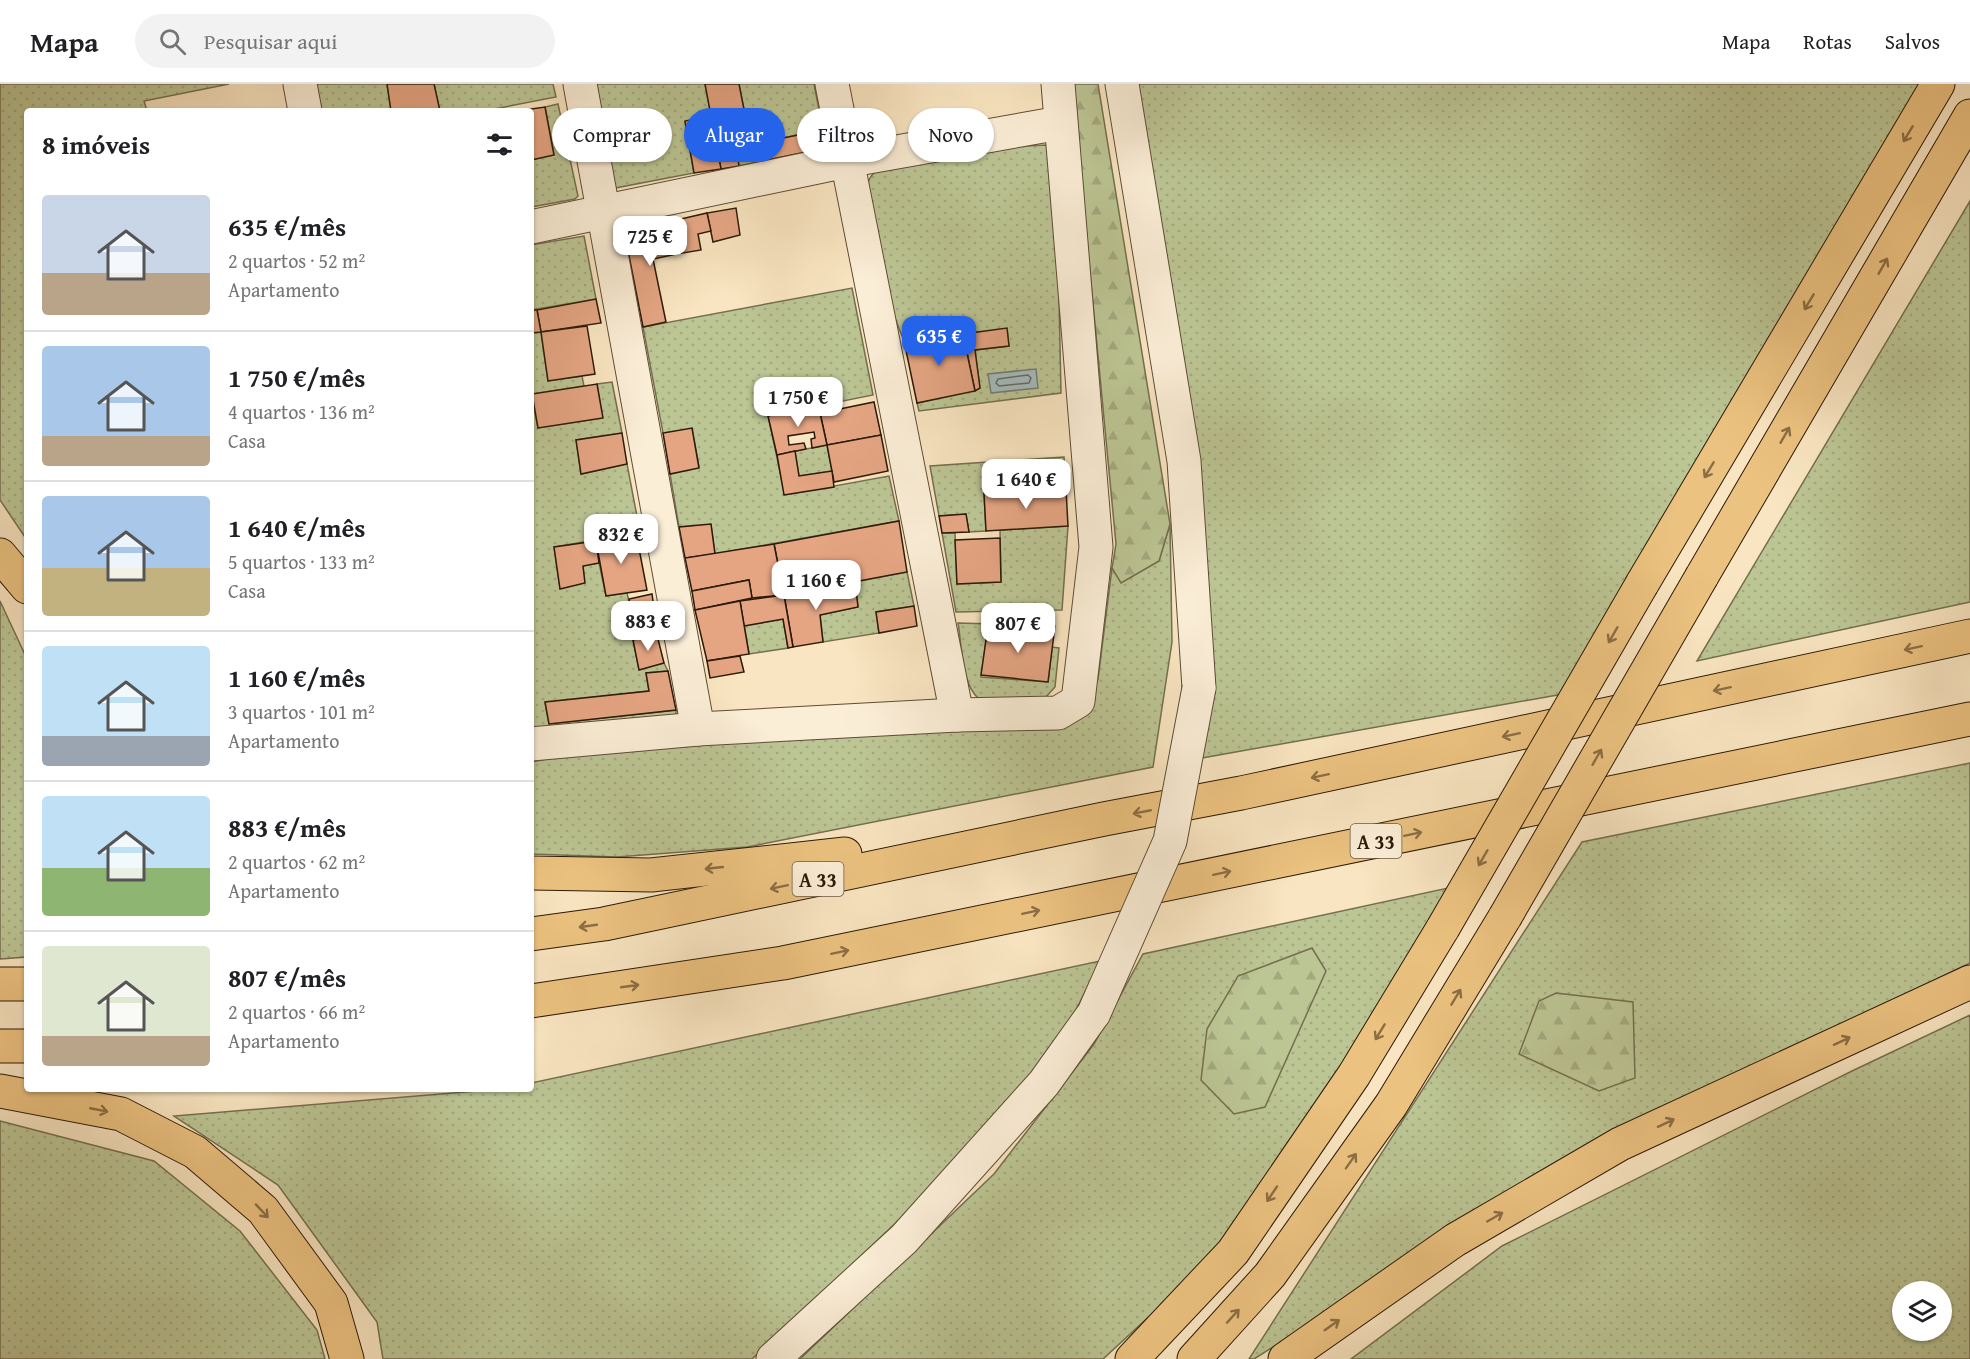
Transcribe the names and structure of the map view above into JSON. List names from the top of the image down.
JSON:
{
  "streets": {
    "highway": ["A 33"]
  },
  "page": {
    "header": "Mapa",
    "search": "Pesquisar aqui",
    "nav": ["Mapa", "Rotas", "Salvos"],
    "chip": [
      "Comprar",
      "Alugar",
      "Filtros",
      "Novo"
    ],
    "heading": "8 imóveis",
    "list": [
      {
        "name": "635 €/mês",
        "note": "2 quartos · 52 m² · Apartamento"
      },
      {
        "name": "1 750 €/mês",
        "note": "4 quartos · 136 m² · Casa"
      },
      {
        "name": "1 640 €/mês",
        "note": "5 quartos · 133 m² · Casa"
      },
      {
        "name": "1 160 €/mês",
        "note": "3 quartos · 101 m² · Apartamento"
      },
      {
        "name": "883 €/mês",
        "note": "2 quartos · 62 m² · Apartamento"
      },
      {
        "name": "807 €/mês",
        "note": "2 quartos · 66 m² · Apartamento"
      }
    ],
    "price": [
      "725 €",
      "635 €",
      "1 750 €",
      "1 640 €",
      "832 €",
      "1 160 €",
      "883 €",
      "807 €"
    ]
  }
}
